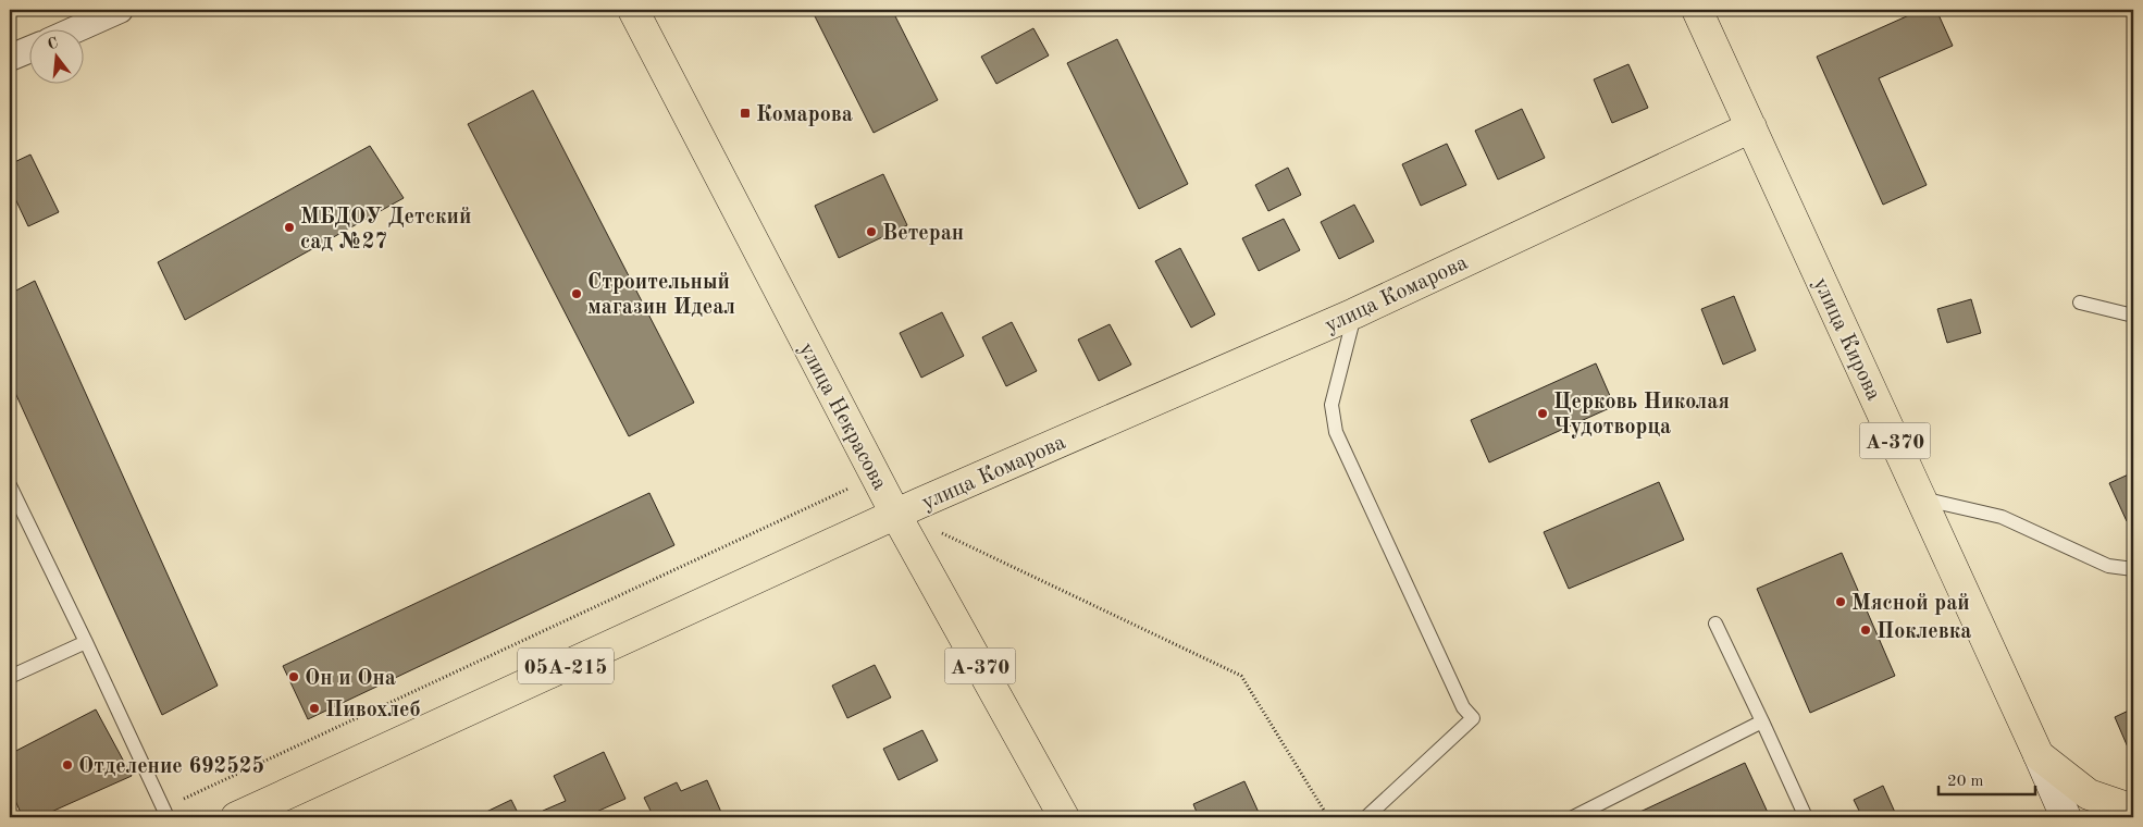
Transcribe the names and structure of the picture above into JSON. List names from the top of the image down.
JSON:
{
  "streets": {
    "main road": [
      "улица Комарова",
      "улица Кирова",
      "улица Некрасова",
      "А-370",
      "05А-215"
    ]
  },
  "crossings": [
    ["улица Комарова", "улица Кирова"],
    ["улица Комарова", "улица Некрасова"],
    ["улица Кирова", "А-370"]
  ],
  "places": {
    "transit": ["Комарова"],
    "other": [
      "МБДОУ Детский сад №27",
      "Ветеран",
      "Строительный магазин Идеал",
      "Церковь Николая Чудотворца",
      "Мясной рай",
      "Поклевка",
      "Он и Она",
      "Пивохлеб",
      "Отделение 692525"
    ]
  },
  "scale_bar": "20 m",
  "north": "top"
}
